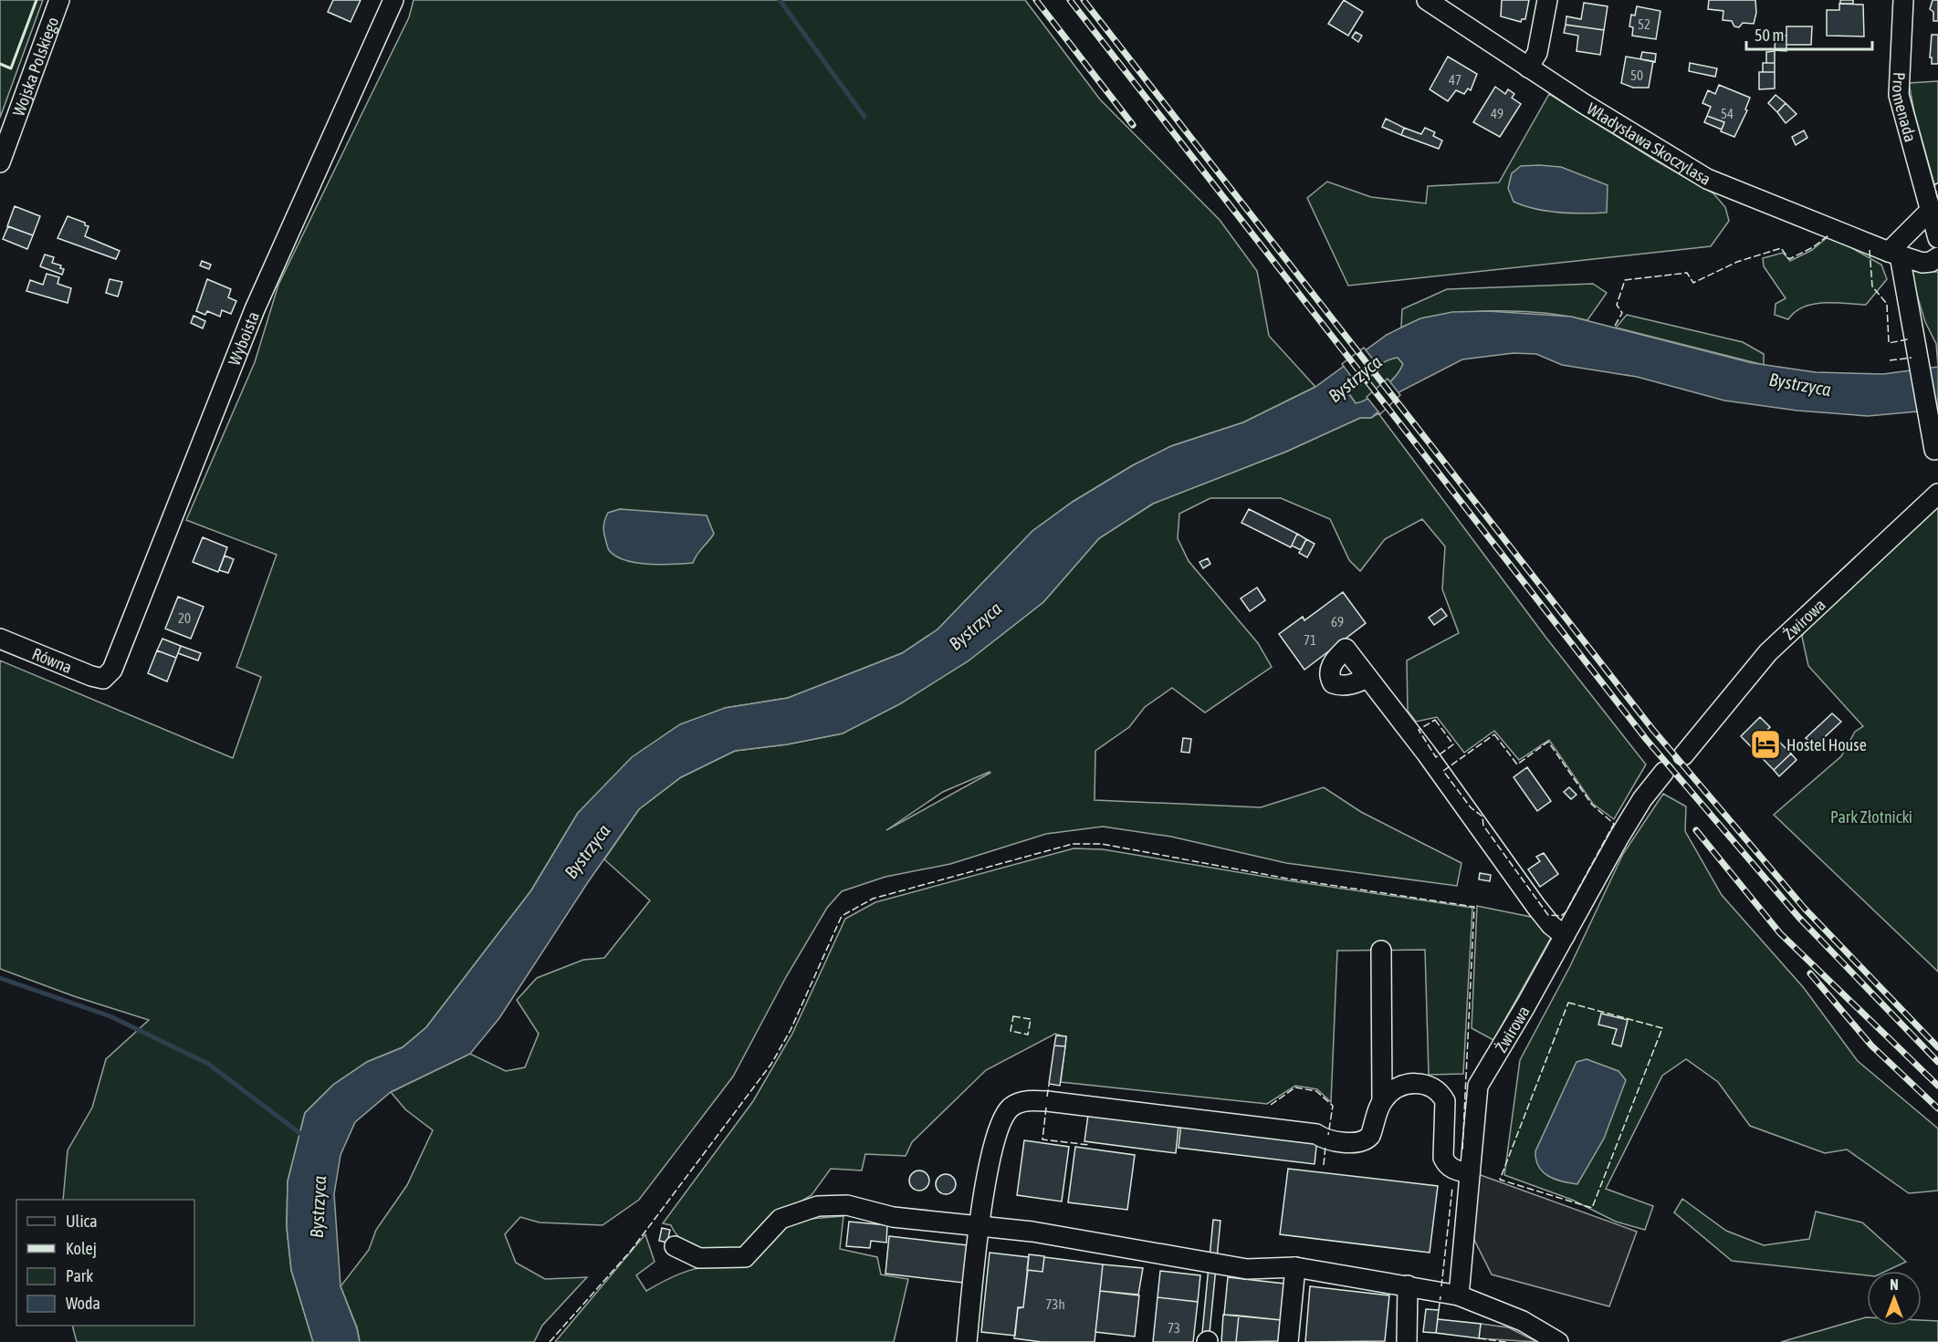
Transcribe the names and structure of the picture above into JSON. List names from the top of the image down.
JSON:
{
  "streets": {
    "street": [
      "Wojska Polskiego",
      "Promenada",
      "Władysława Skoczylasa",
      "Wyboista",
      "Żwirowa",
      "Równa"
    ]
  },
  "crossings": [
    ["Wyboista", "Równa"]
  ],
  "water": ["Bystrzyca"],
  "parks": ["Park Złotnicki"],
  "places": {
    "hotel": ["Hostel House"]
  },
  "house_numbers": [
    "52",
    "50",
    "47",
    "49",
    "54",
    "20",
    "69",
    "71",
    "73h",
    "73"
  ],
  "legend": [
    "Ulica",
    "Kolej",
    "Park",
    "Woda"
  ],
  "scale_bar": "50 m",
  "north": "top"
}
